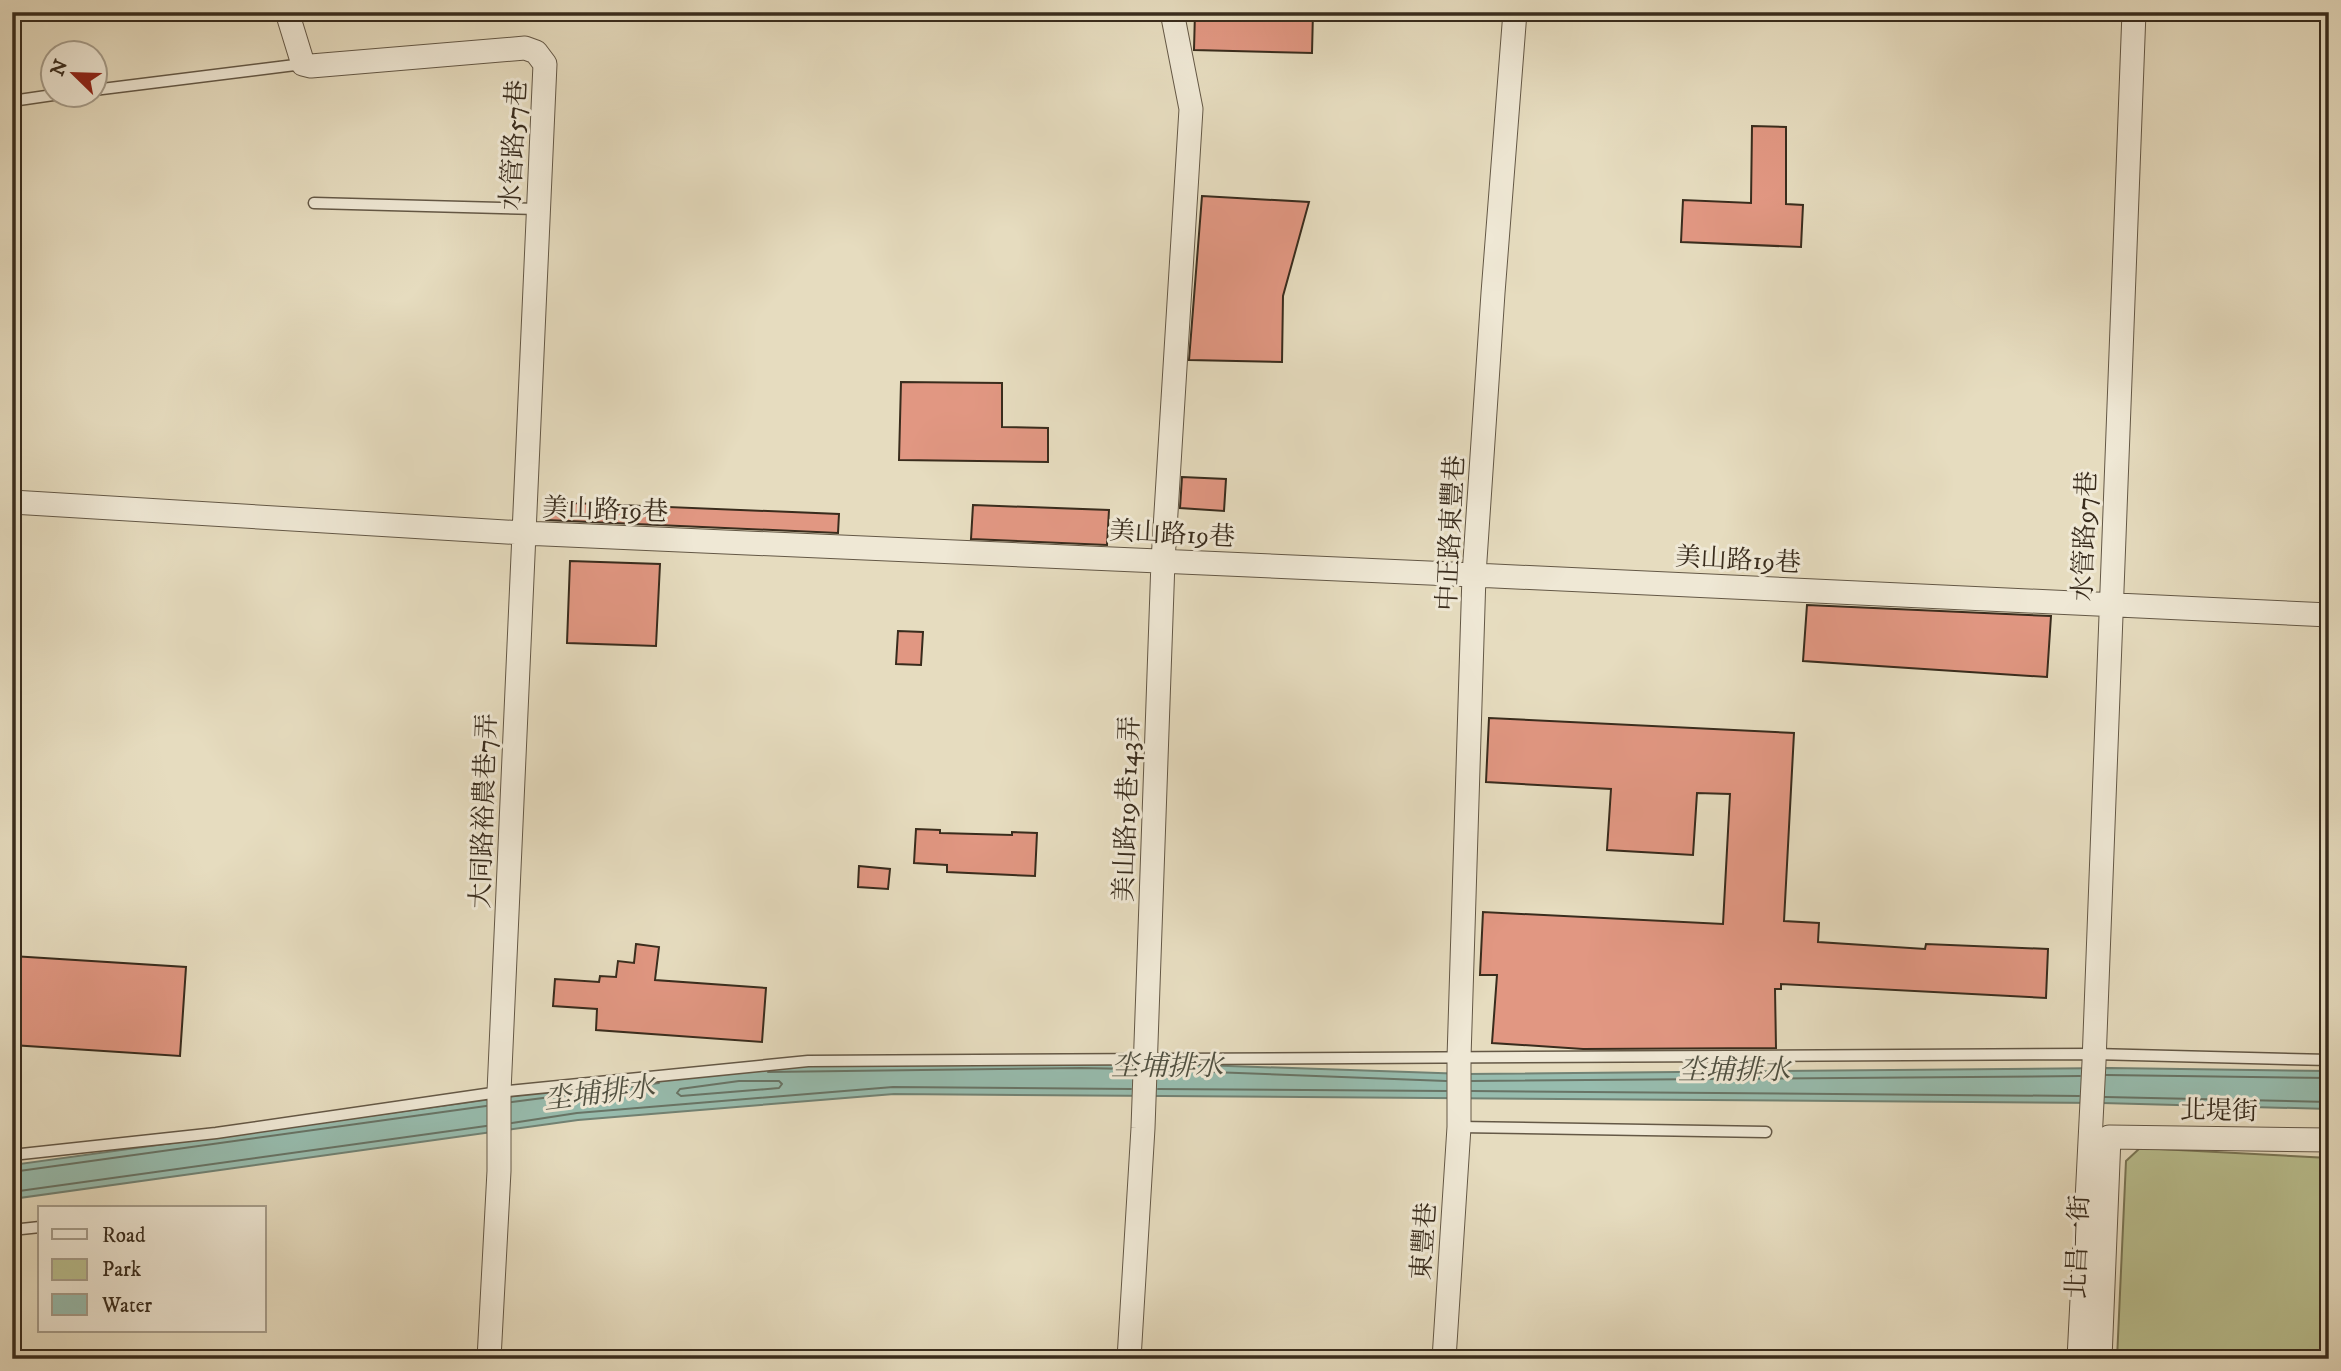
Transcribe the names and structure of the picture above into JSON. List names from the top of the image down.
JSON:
{
  "streets": {
    "street": [
      "水管路57巷",
      "美山路19巷",
      "中正路東豐巷",
      "水管路97巷",
      "美山路19巷143弄",
      "大同路裕農巷7弄",
      "北堤街",
      "東豐巷",
      "北昌一街"
    ]
  },
  "crossings": [
    ["水管路57巷", "美山路19巷"],
    ["水管路57巷", "大同路裕農巷7弄"],
    ["美山路19巷", "中正路東豐巷"],
    ["美山路19巷", "水管路97巷"],
    ["美山路19巷", "美山路19巷143弄"],
    ["美山路19巷", "大同路裕農巷7弄"],
    ["中正路東豐巷", "東豐巷"],
    ["水管路97巷", "北堤街"],
    ["水管路97巷", "北昌一街"],
    ["北堤街", "北昌一街"]
  ],
  "water": ["坔埔排水"],
  "legend": ["Road", "Park", "Water"],
  "north": "top left"
}
